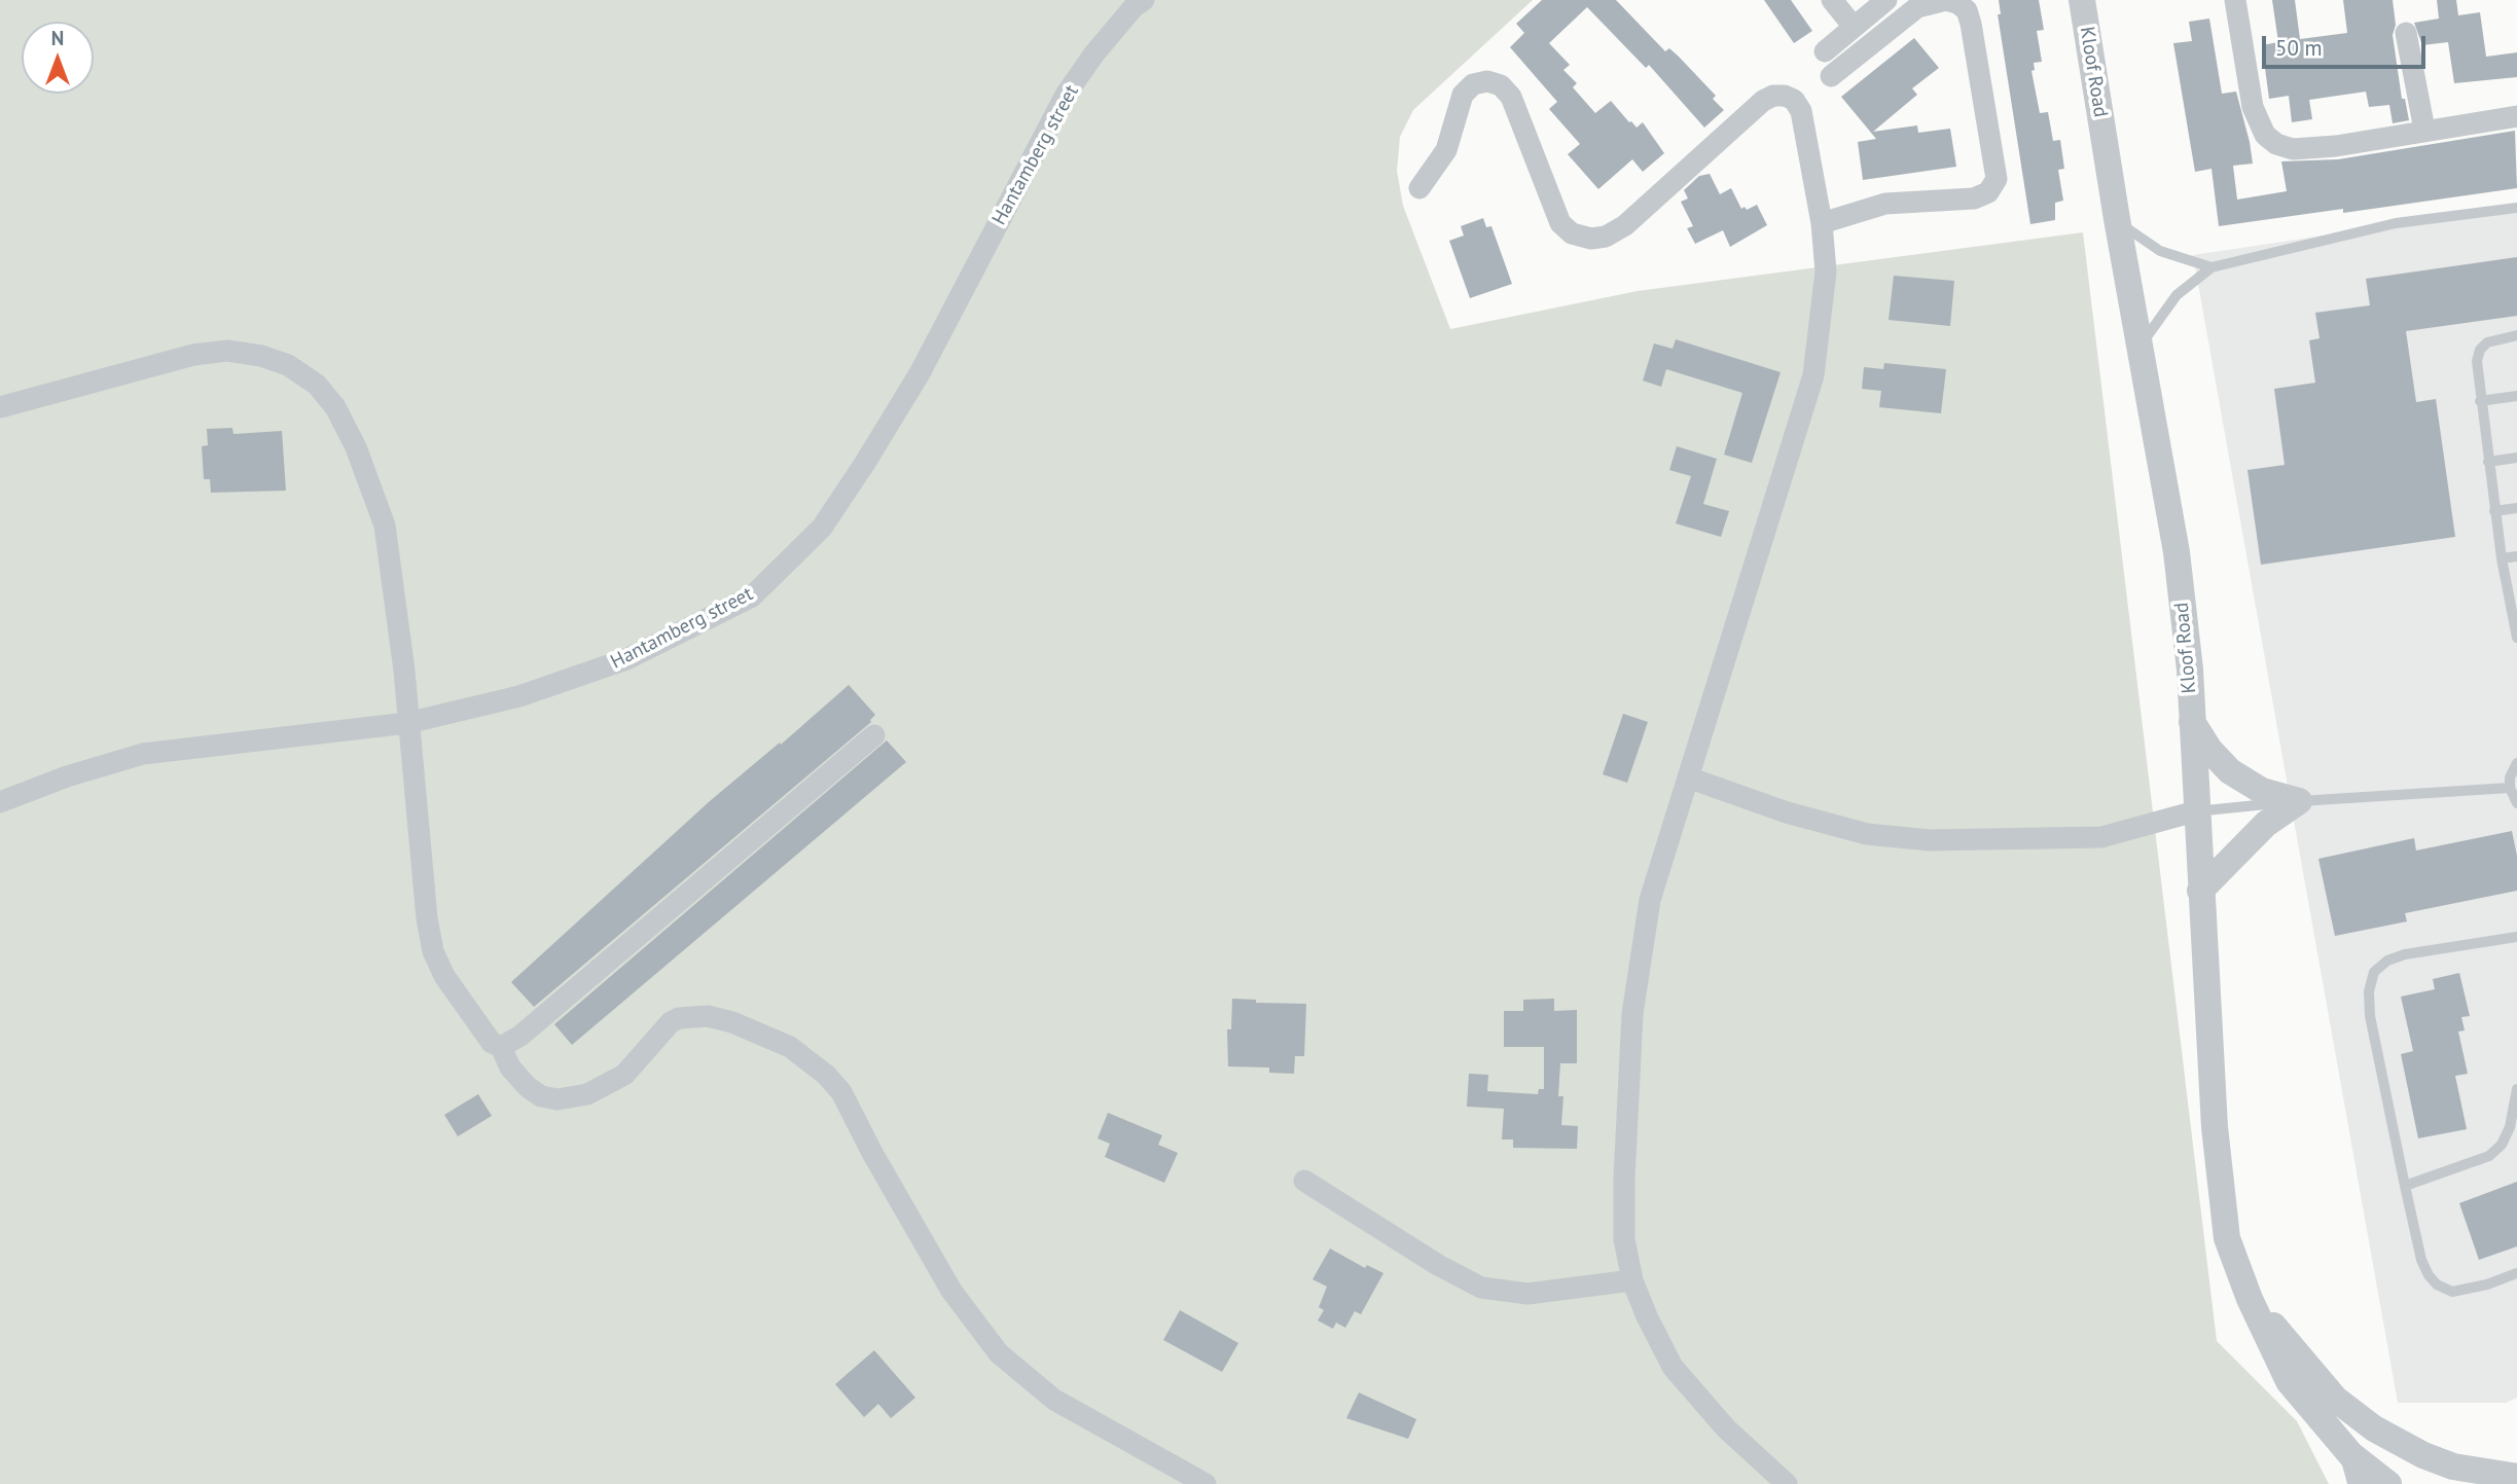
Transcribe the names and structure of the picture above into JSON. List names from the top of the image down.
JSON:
{
  "streets": {
    "street": ["Kloof Road", "Hantamberg street"]
  },
  "scale_bar": "50 m",
  "north": "top"
}
